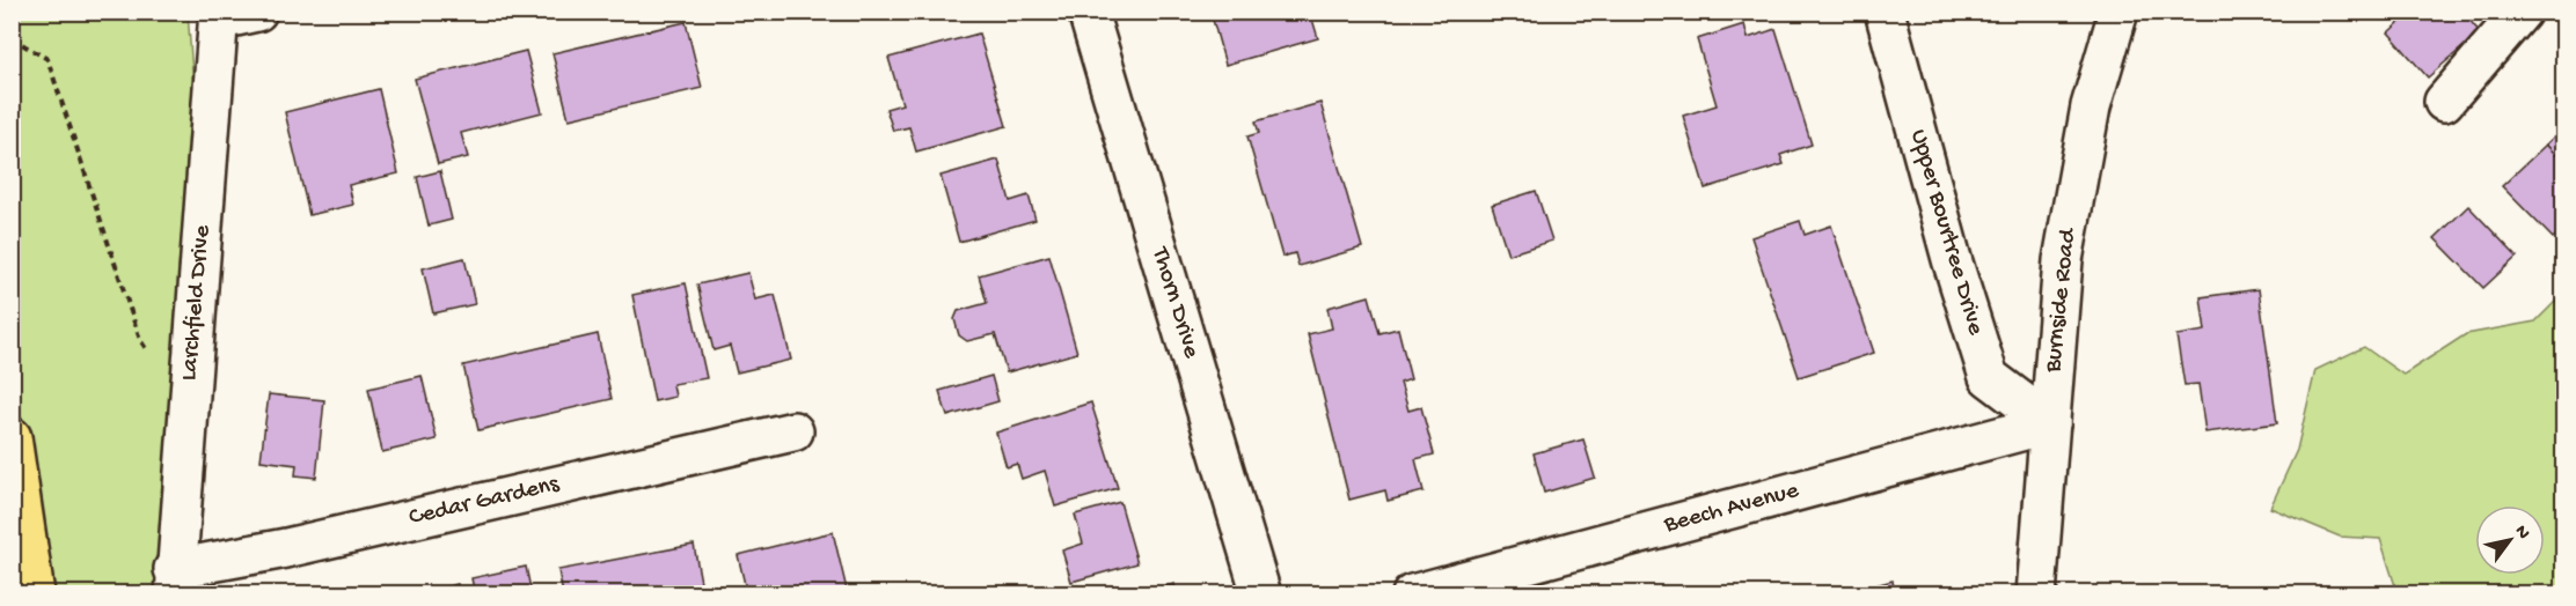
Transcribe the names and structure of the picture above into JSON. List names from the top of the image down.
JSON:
{
  "streets": {
    "street": [
      "Upper Bourtree Drive",
      "Burnside Road",
      "Larchfield Drive",
      "Thorn Drive",
      "Cedar Gardens",
      "Beech Avenue"
    ]
  },
  "crossings": [
    ["Upper Bourtree Drive", "Burnside Road"],
    ["Upper Bourtree Drive", "Beech Avenue"],
    ["Burnside Road", "Beech Avenue"],
    ["Larchfield Drive", "Cedar Gardens"]
  ],
  "north": "top right"
}
